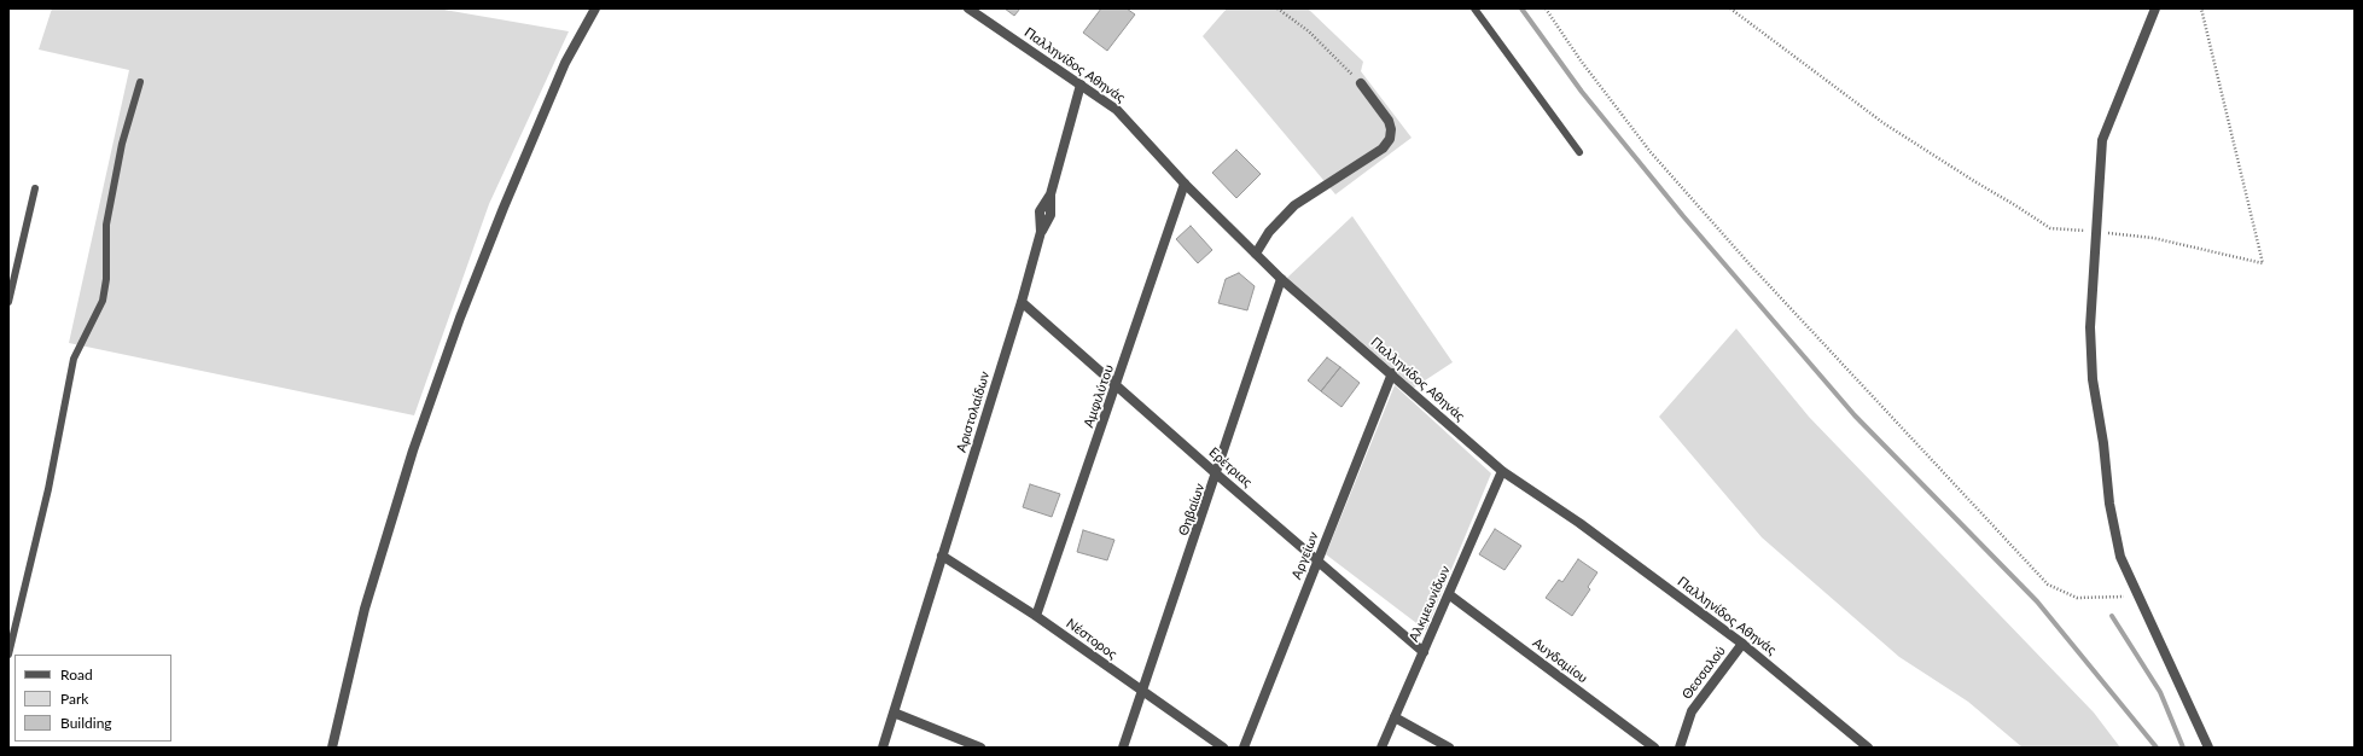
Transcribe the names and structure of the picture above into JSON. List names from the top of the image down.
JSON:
{
  "streets": {
    "street": [
      "Παλληνίδος Αθηνάς",
      "Αμφιλύτου",
      "Αριστολαίδων",
      "Ερέτριας",
      "Θηβαίων",
      "Αργείων",
      "Αλκμεωνίδων",
      "Νέστορος",
      "Αυγδαμίου",
      "Θεσσαλού"
    ]
  },
  "crossings": [
    ["Παλληνίδος Αθηνάς", "Αμφιλύτου"],
    ["Παλληνίδος Αθηνάς", "Αριστολαίδων"],
    ["Παλληνίδος Αθηνάς", "Θηβαίων"],
    ["Παλληνίδος Αθηνάς", "Αργείων"],
    ["Παλληνίδος Αθηνάς", "Αλκμεωνίδων"],
    ["Παλληνίδος Αθηνάς", "Θεσσαλού"],
    ["Αμφιλύτου", "Ερέτριας"],
    ["Αμφιλύτου", "Νέστορος"],
    ["Αριστολαίδων", "Ερέτριας"],
    ["Αριστολαίδων", "Νέστορος"],
    ["Ερέτριας", "Θηβαίων"],
    ["Ερέτριας", "Αργείων"],
    ["Ερέτριας", "Αλκμεωνίδων"],
    ["Θηβαίων", "Νέστορος"],
    ["Αλκμεωνίδων", "Αυγδαμίου"]
  ],
  "legend": ["Road", "Park", "Building"]
}
